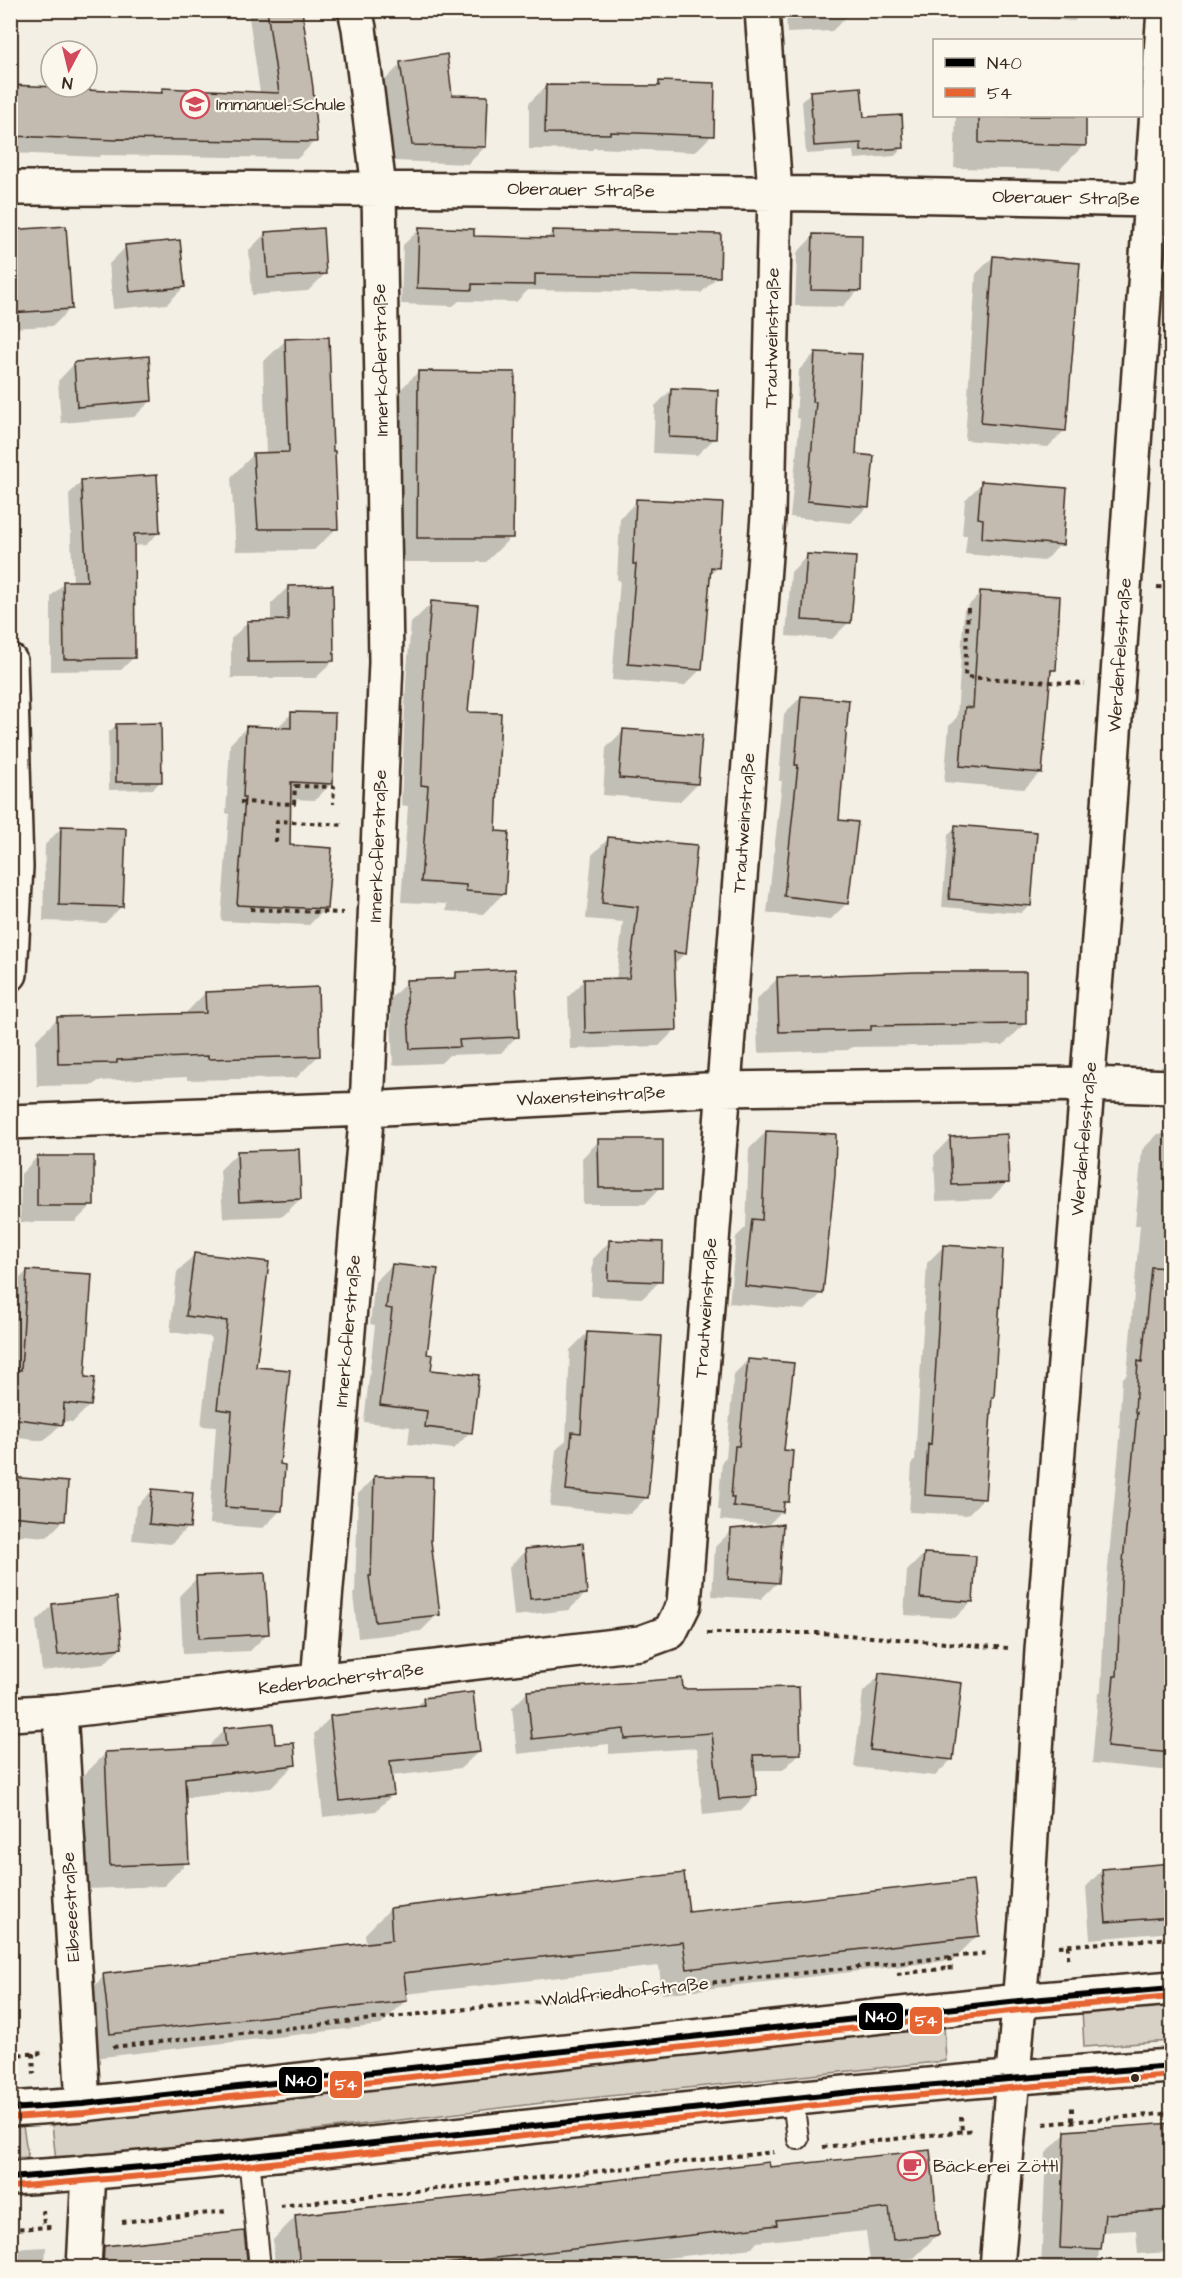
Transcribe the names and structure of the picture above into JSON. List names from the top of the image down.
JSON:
{
  "streets": {
    "street": [
      "Oberauer Straße",
      "Trautweinstraße",
      "Innerkoflerstraße",
      "Werdenfelsstraße",
      "Waxensteinstraße",
      "Kederbacherstraße",
      "Eibseestraße"
    ],
    "path": ["Waldfriedhofstraße"]
  },
  "crossings": [
    ["Oberauer Straße", "Trautweinstraße"],
    ["Oberauer Straße", "Innerkoflerstraße"],
    ["Oberauer Straße", "Werdenfelsstraße"],
    ["Trautweinstraße", "Waxensteinstraße"],
    ["Trautweinstraße", "Kederbacherstraße"],
    ["Innerkoflerstraße", "Waxensteinstraße"],
    ["Innerkoflerstraße", "Kederbacherstraße"],
    ["Werdenfelsstraße", "Waxensteinstraße"],
    ["Werdenfelsstraße", "Waldfriedhofstraße"],
    ["Kederbacherstraße", "Eibseestraße"],
    ["Eibseestraße", "Waldfriedhofstraße"]
  ],
  "places": {
    "school or university": ["Immanuel-Schule"],
    "cafe": ["Bäckerei Zöttl"]
  },
  "lines": ["transit line N40", "transit line 54"],
  "legend": ["N40", "54"],
  "north": "bottom"
}
